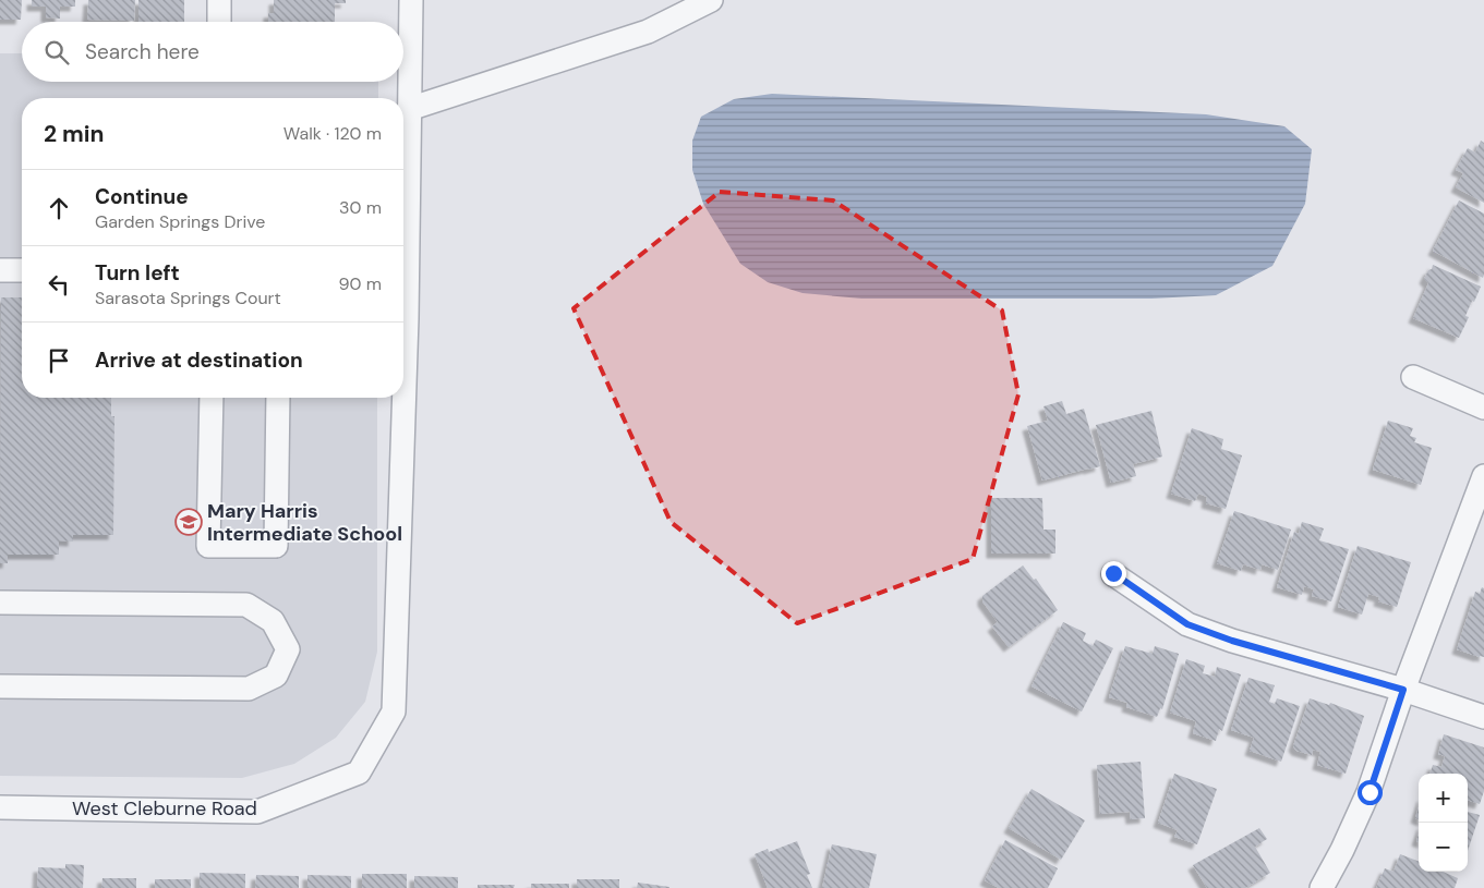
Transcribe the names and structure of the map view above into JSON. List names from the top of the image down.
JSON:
{
  "streets": {
    "street": ["West Cleburne Road"]
  },
  "places": {
    "school or university": ["Mary Harris Intermediate School"]
  },
  "page": {
    "search": "Search here",
    "heading": ["2 min", "Walk · 120 m"],
    "list": [
      ["Continue", "Garden Springs Drive", "30 m"],
      ["Turn left", "Sarasota Springs Court", "90 m"],
      "Arrive at destination"
    ],
    "map_buttons": ["+", "−"]
  }
}
